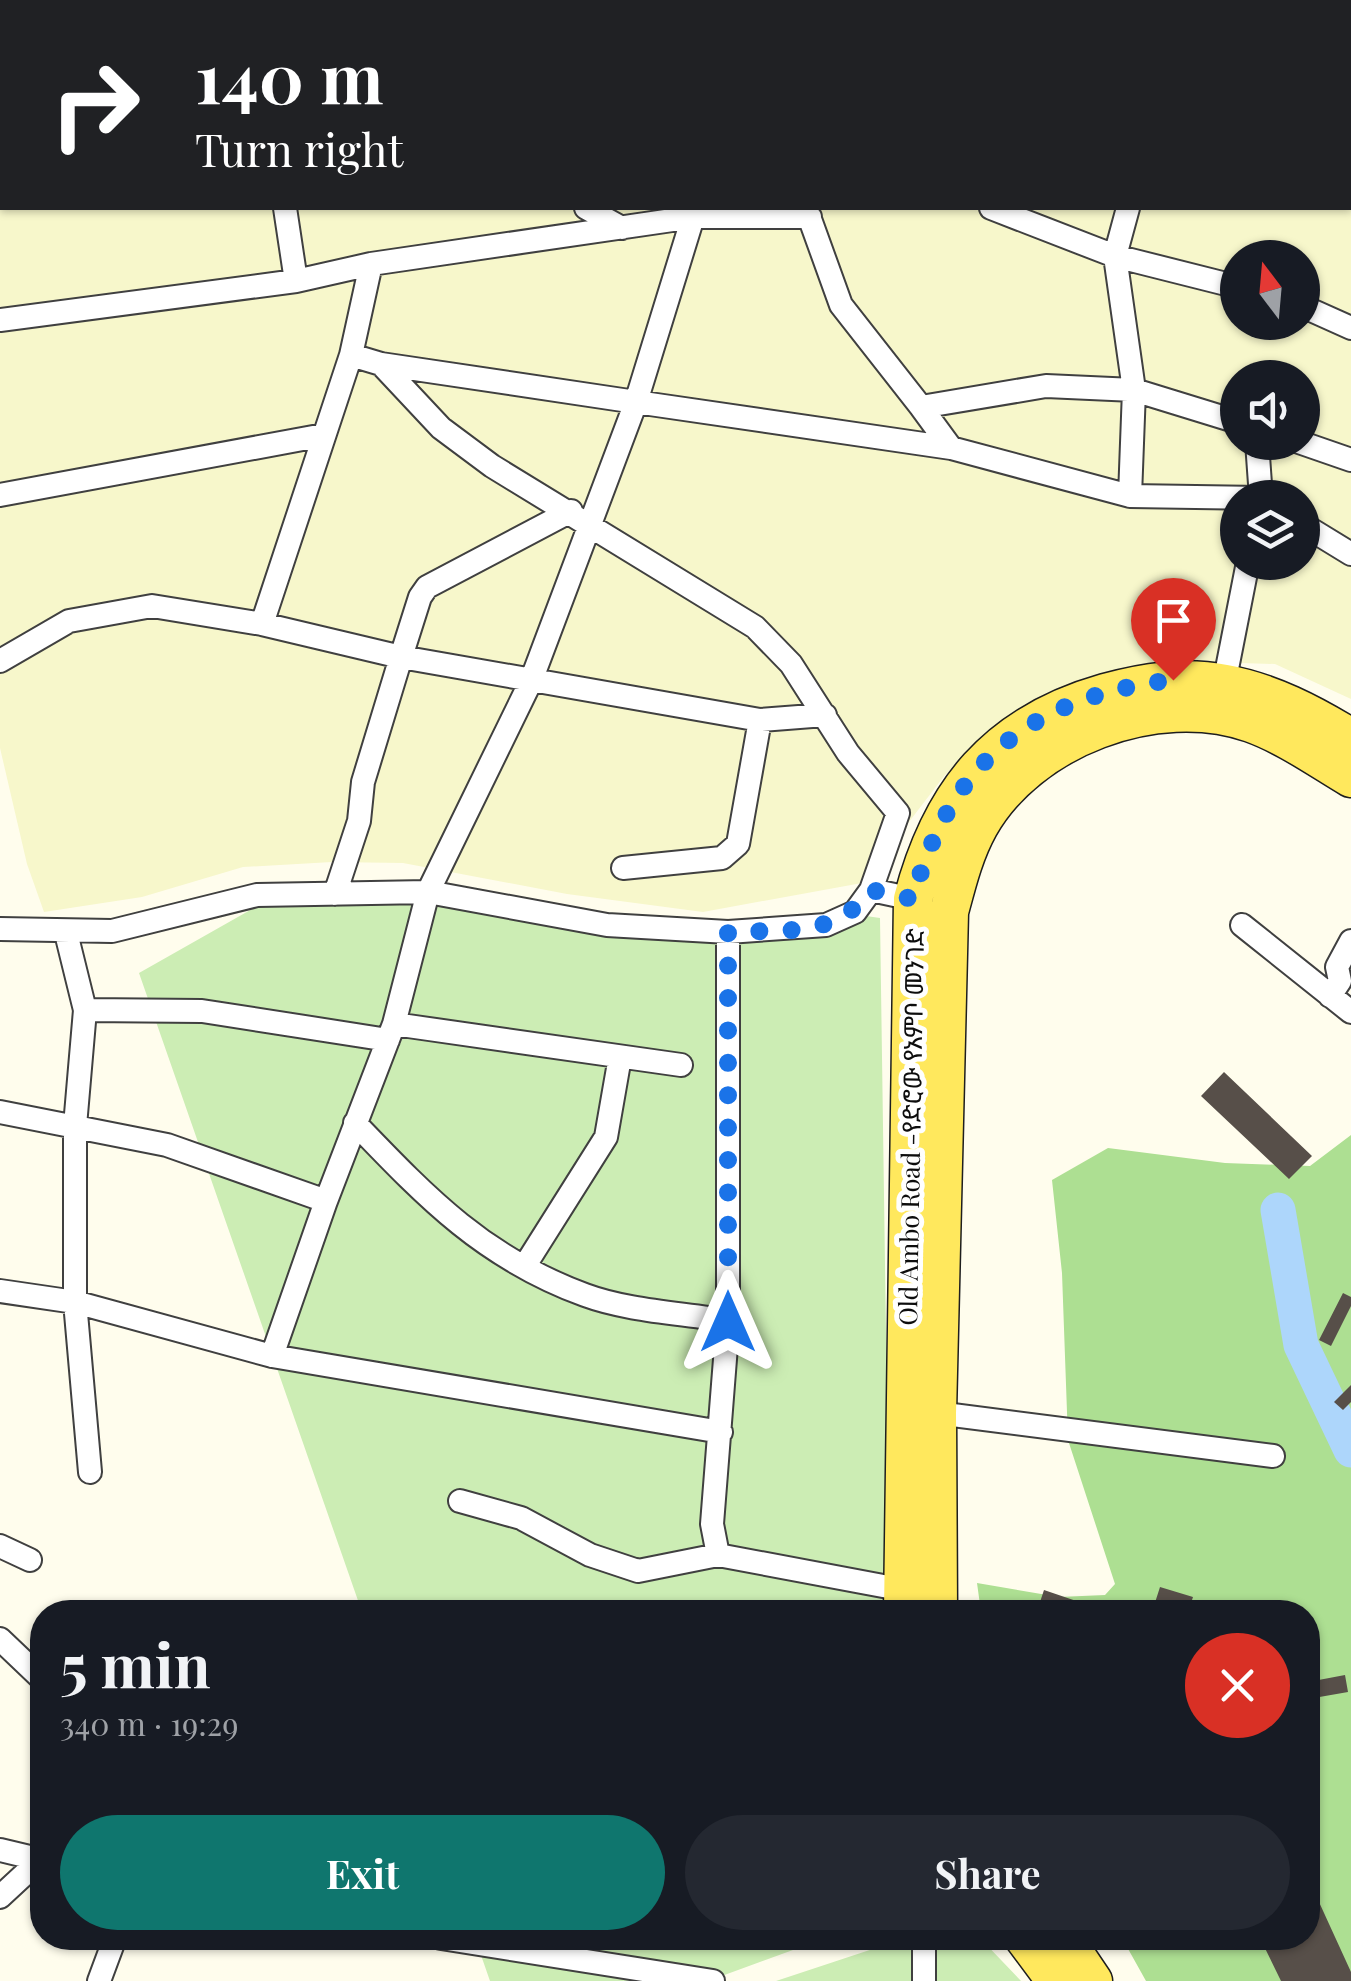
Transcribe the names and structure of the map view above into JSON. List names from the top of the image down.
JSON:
{
  "streets": {
    "main road": ["Old Ambo Road -የድሮው የአምቦ መንገድ"]
  },
  "north": "top",
  "page": {
    "turn": ["140 m", "Turn right"],
    "heading": ["5 min", "340 m · 19:29"],
    "buttons": ["Exit", "Share"]
  }
}
